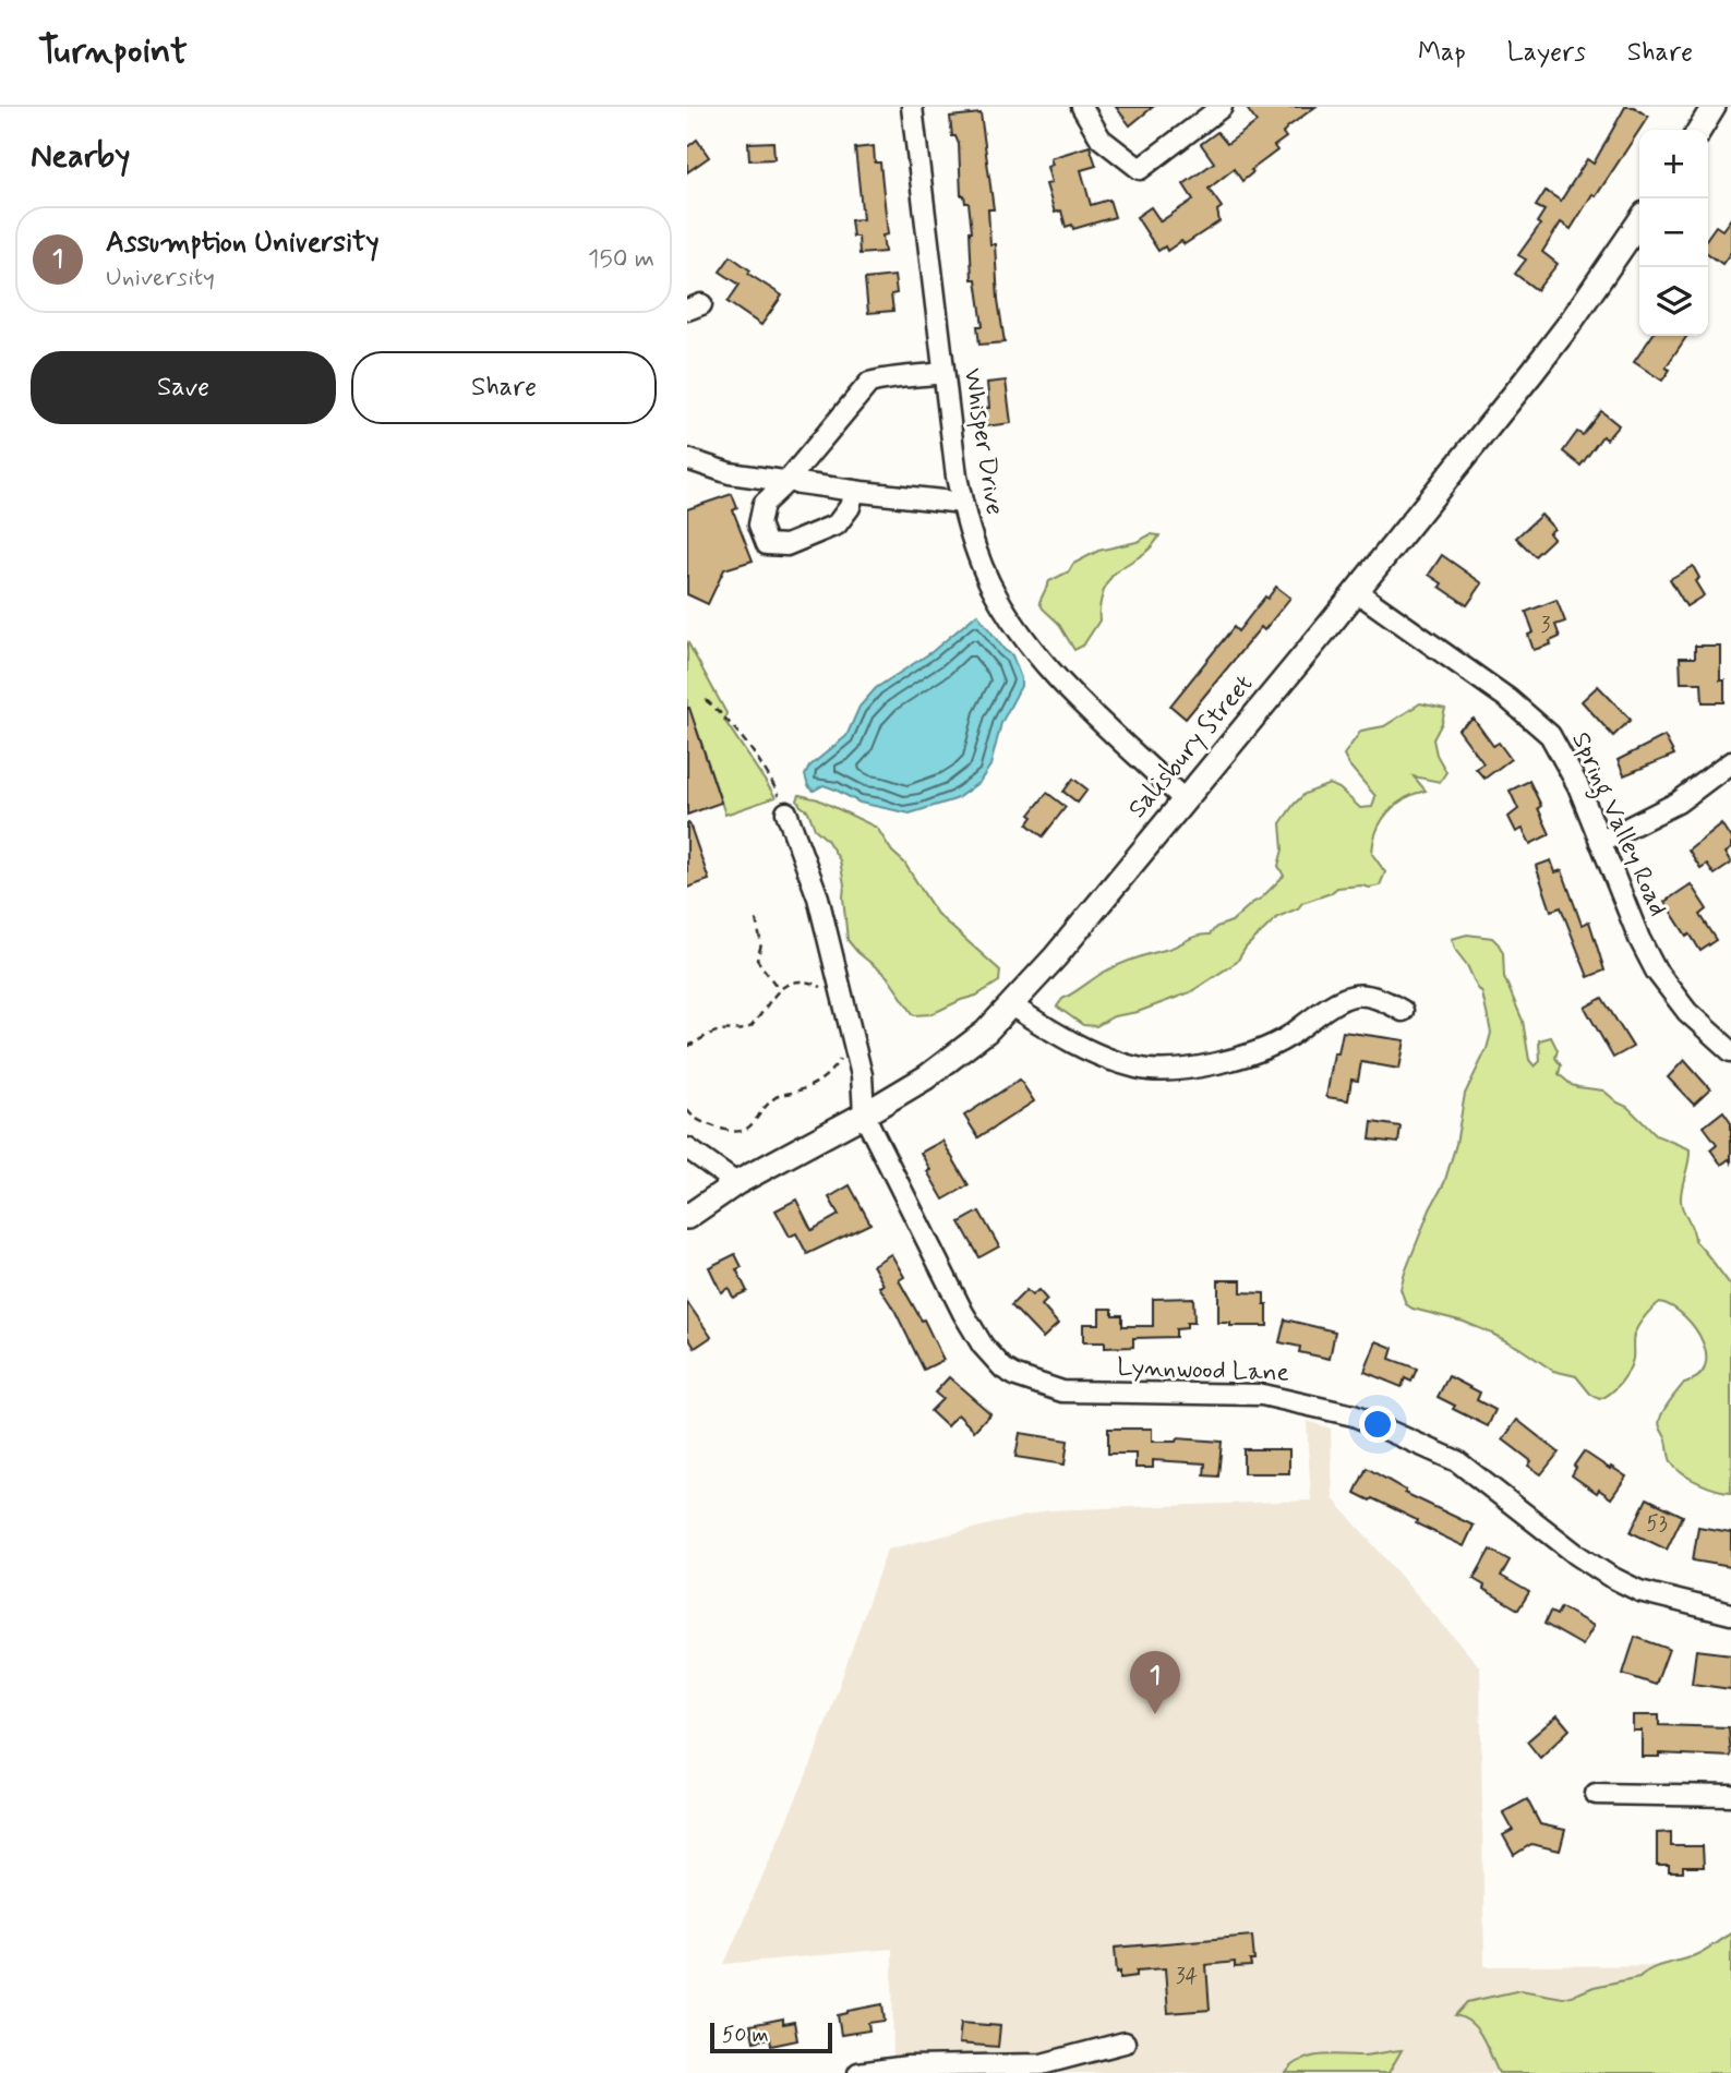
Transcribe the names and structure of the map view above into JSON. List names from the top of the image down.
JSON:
{
  "streets": {
    "main road": ["Salisbury Street"],
    "street": ["Whisper Drive", "Spring Valley Road", "Lynnwood Lane"]
  },
  "crossings": [
    ["Whisper Drive", "Salisbury Street"],
    ["Salisbury Street", "Spring Valley Road"],
    ["Salisbury Street", "Lynnwood Lane"]
  ],
  "house_numbers": ["3", "53", "34"],
  "scale_bar": "50 m",
  "page": {
    "header": "Turnpoint",
    "nav": ["Map", "Layers", "Share"],
    "heading": "Nearby",
    "map_buttons": ["+", "−"],
    "list": [
      {
        "mark": "1",
        "name": "Assumption University",
        "note": "University",
        "value": "150 m"
      }
    ],
    "buttons": ["Save", "Share"],
    "pins": "1",
    "scale": "50 m"
  }
}
